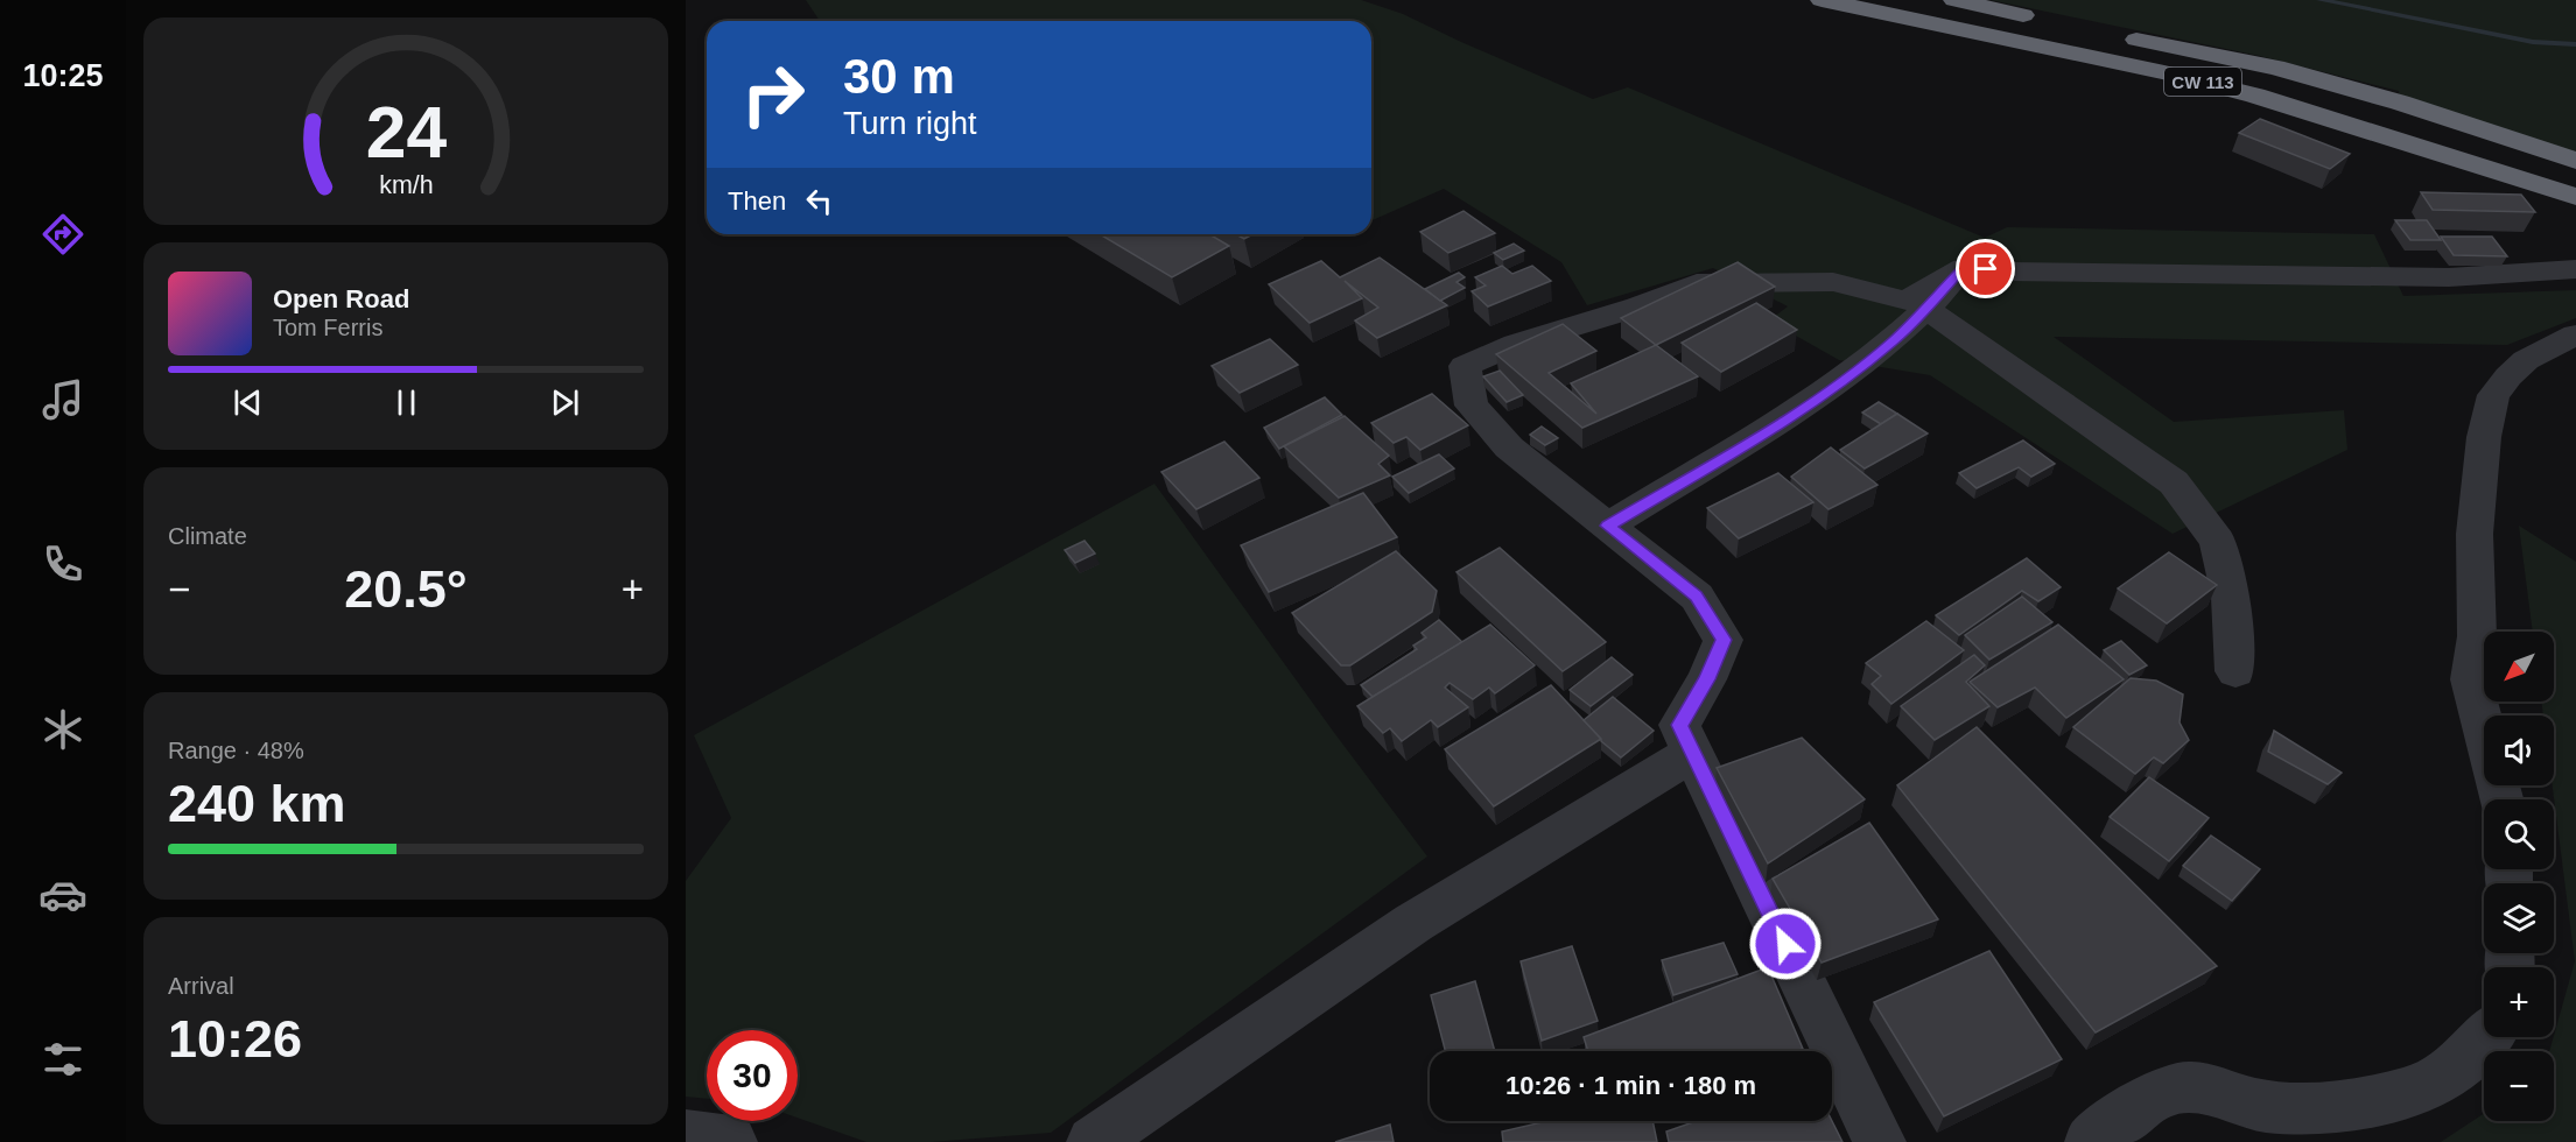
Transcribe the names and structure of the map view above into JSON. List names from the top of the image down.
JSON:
{
  "streets": {
    "highway": ["CW 113"]
  },
  "north": "bottom left",
  "page": {
    "tabs": "10:25",
    "turn": ["30 m", "Turn right"],
    "then": "Then",
    "song": ["Open Road", "Tom Ferris"],
    "tile": [
      "Climate",
      ["Range · 48%", "240 km"],
      ["Arrival", "10:26"]
    ],
    "heat": ["−", "20.5°", "+"],
    "map_buttons": ["+", "−"],
    "limit": "30",
    "trip": "10:26 · 1 min · 180 m",
    "gauge": ["24", "km/h"]
  }
}
